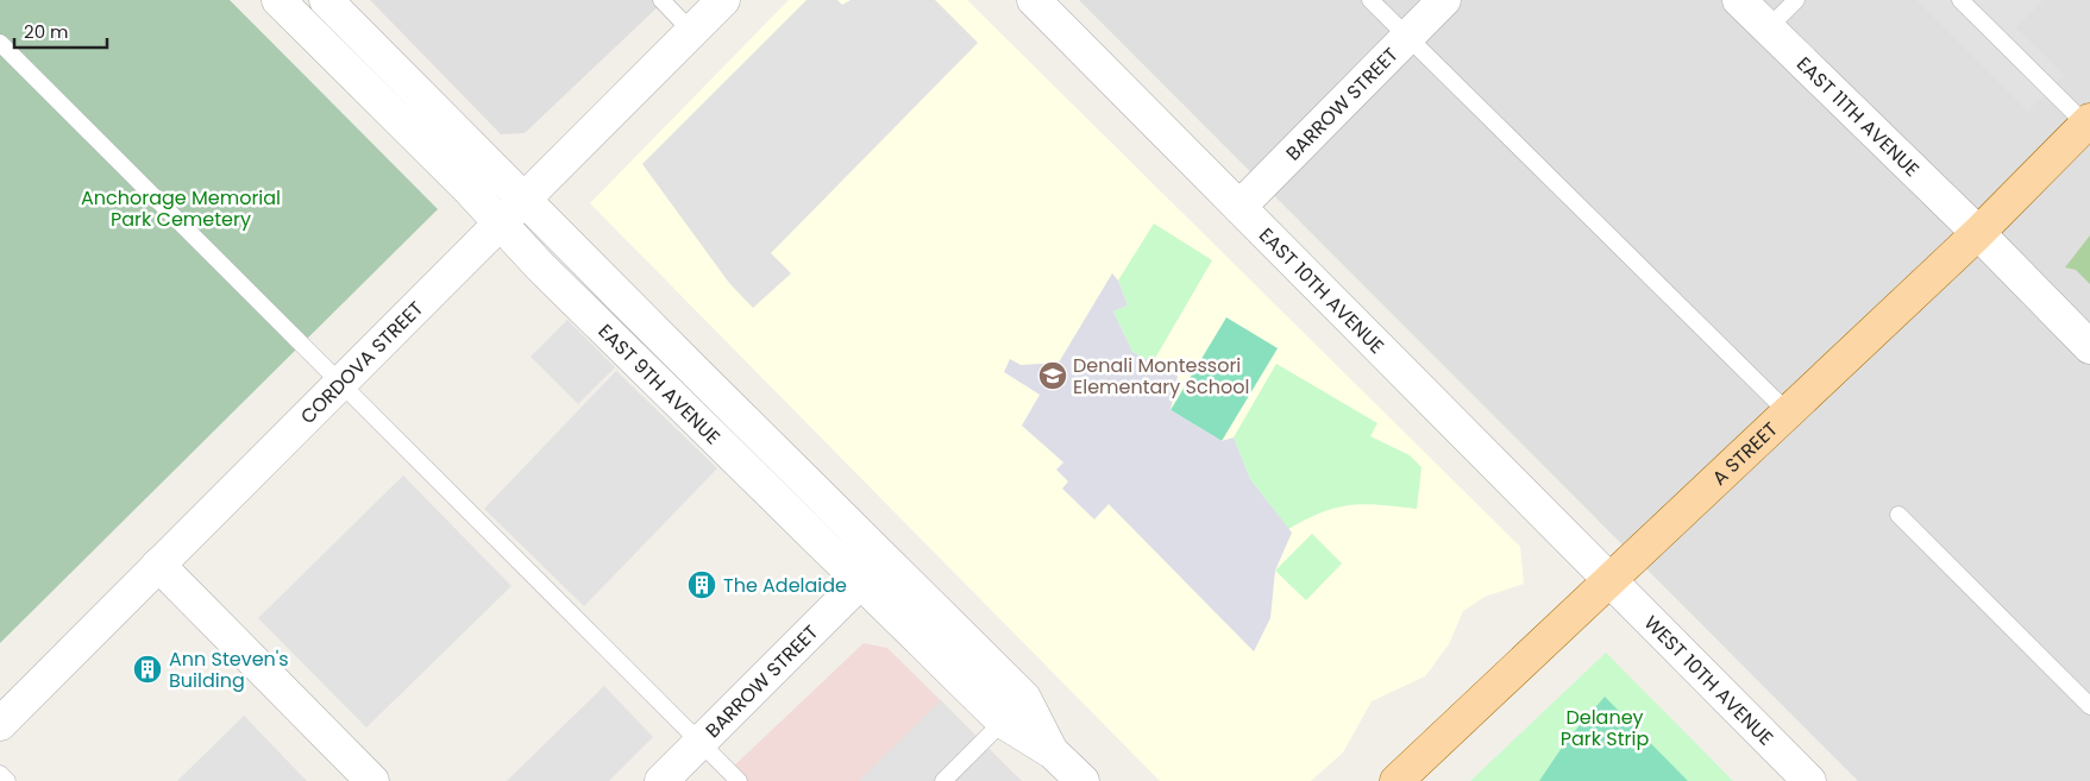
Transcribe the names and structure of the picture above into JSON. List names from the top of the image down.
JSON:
{
  "streets": {
    "main road": ["A STREET"],
    "street": [
      "BARROW STREET",
      "EAST 11TH AVENUE",
      "EAST 10TH AVENUE",
      "CORDOVA STREET",
      "EAST 9TH AVENUE",
      "WEST 10TH AVENUE"
    ]
  },
  "crossings": [
    ["BARROW STREET", "EAST 10TH AVENUE"],
    ["BARROW STREET", "EAST 9TH AVENUE"],
    ["EAST 11TH AVENUE", "A STREET"],
    ["EAST 10TH AVENUE", "A STREET"],
    ["EAST 10TH AVENUE", "WEST 10TH AVENUE"],
    ["CORDOVA STREET", "EAST 9TH AVENUE"],
    ["A STREET", "WEST 10TH AVENUE"]
  ],
  "parks": ["Anchorage Memorial Park Cemetery", "Delaney Park Strip"],
  "places": {
    "school or university": ["Denali Montessori Elementary School"],
    "building": ["The Adelaide", "Ann Steven's Building"]
  },
  "scale_bar": "20 m"
}
